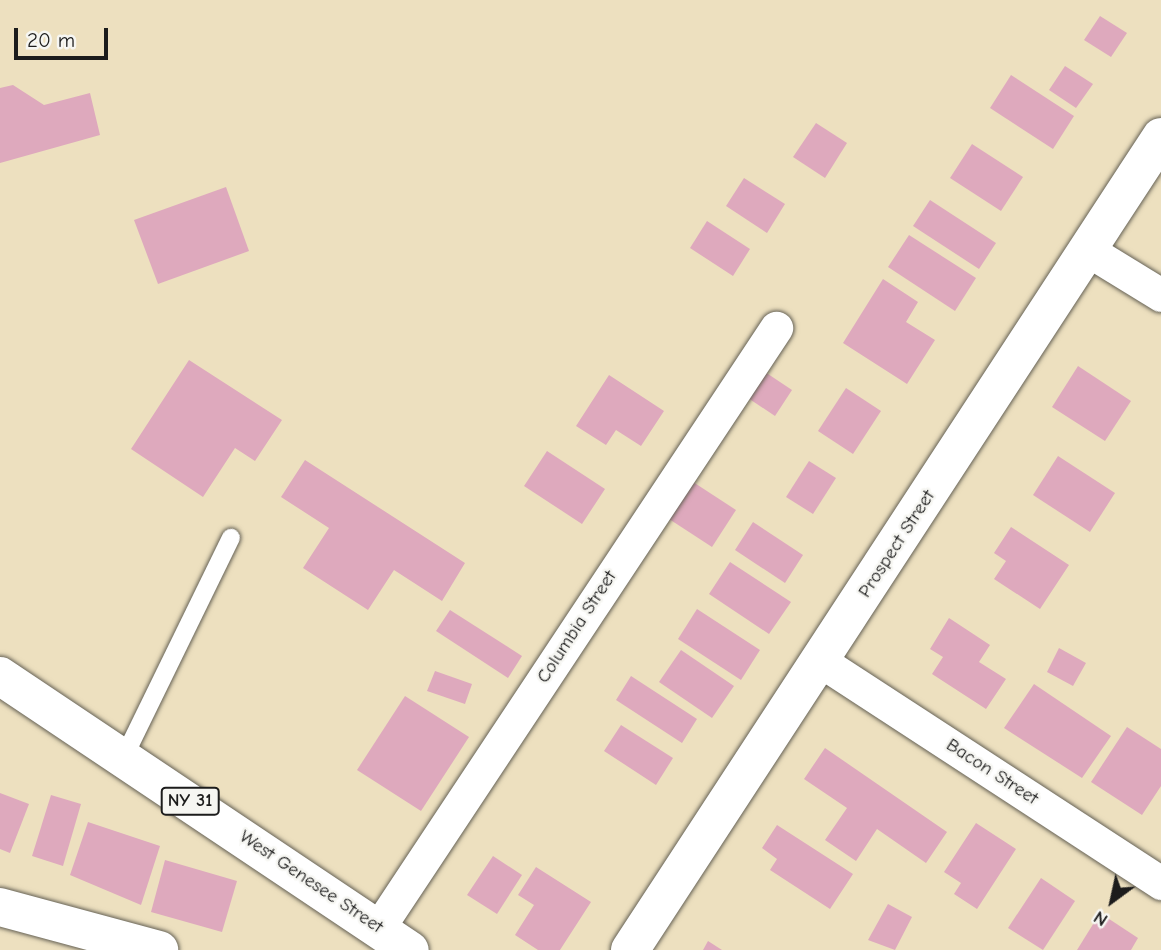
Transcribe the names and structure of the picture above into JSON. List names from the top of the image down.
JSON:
{
  "streets": {
    "main road": ["Prospect Street", "NY 31", "West Genesee Street"],
    "street": ["Columbia Street", "Bacon Street"]
  },
  "crossings": [
    ["Prospect Street", "Bacon Street"],
    ["Columbia Street", "West Genesee Street"]
  ],
  "scale_bar": "20 m",
  "north": "bottom left"
}
